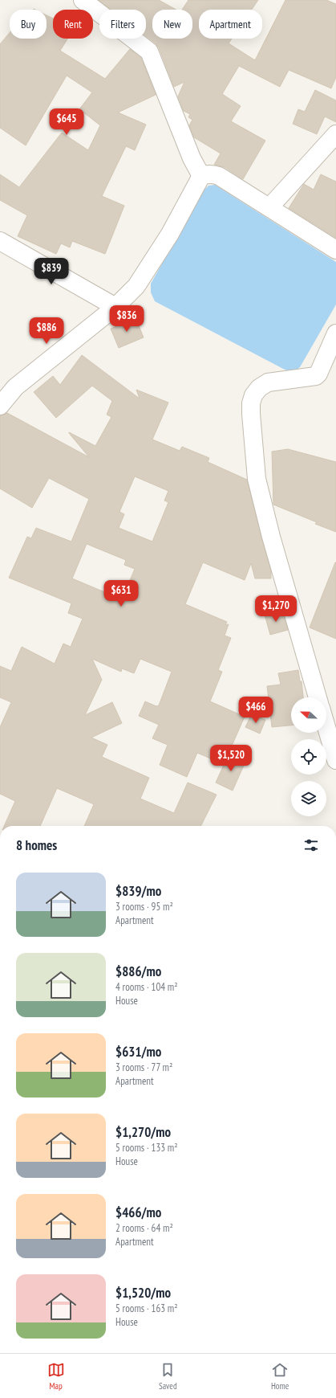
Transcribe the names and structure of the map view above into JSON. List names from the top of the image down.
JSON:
{
  "north": "left",
  "page": {
    "chip": [
      "Buy",
      "Rent",
      "Filters",
      "New",
      "Apartment"
    ],
    "price": [
      "$645",
      "$839",
      "$836",
      "$886",
      "$631",
      "$1,270",
      "$466",
      "$1,520"
    ],
    "heading": "8 homes",
    "list": [
      {
        "name": "$839/mo",
        "note": "3 rooms · 95 m² · Apartment"
      },
      {
        "name": "$886/mo",
        "note": "4 rooms · 104 m² · House"
      },
      {
        "name": "$631/mo",
        "note": "3 rooms · 77 m² · Apartment"
      },
      {
        "name": "$1,270/mo",
        "note": "5 rooms · 133 m² · House"
      },
      {
        "name": "$466/mo",
        "note": "2 rooms · 64 m² · Apartment"
      },
      {
        "name": "$1,520/mo",
        "note": "5 rooms · 163 m² · House"
      }
    ],
    "tabs": ["Map", "Saved", "Home"]
  }
}
